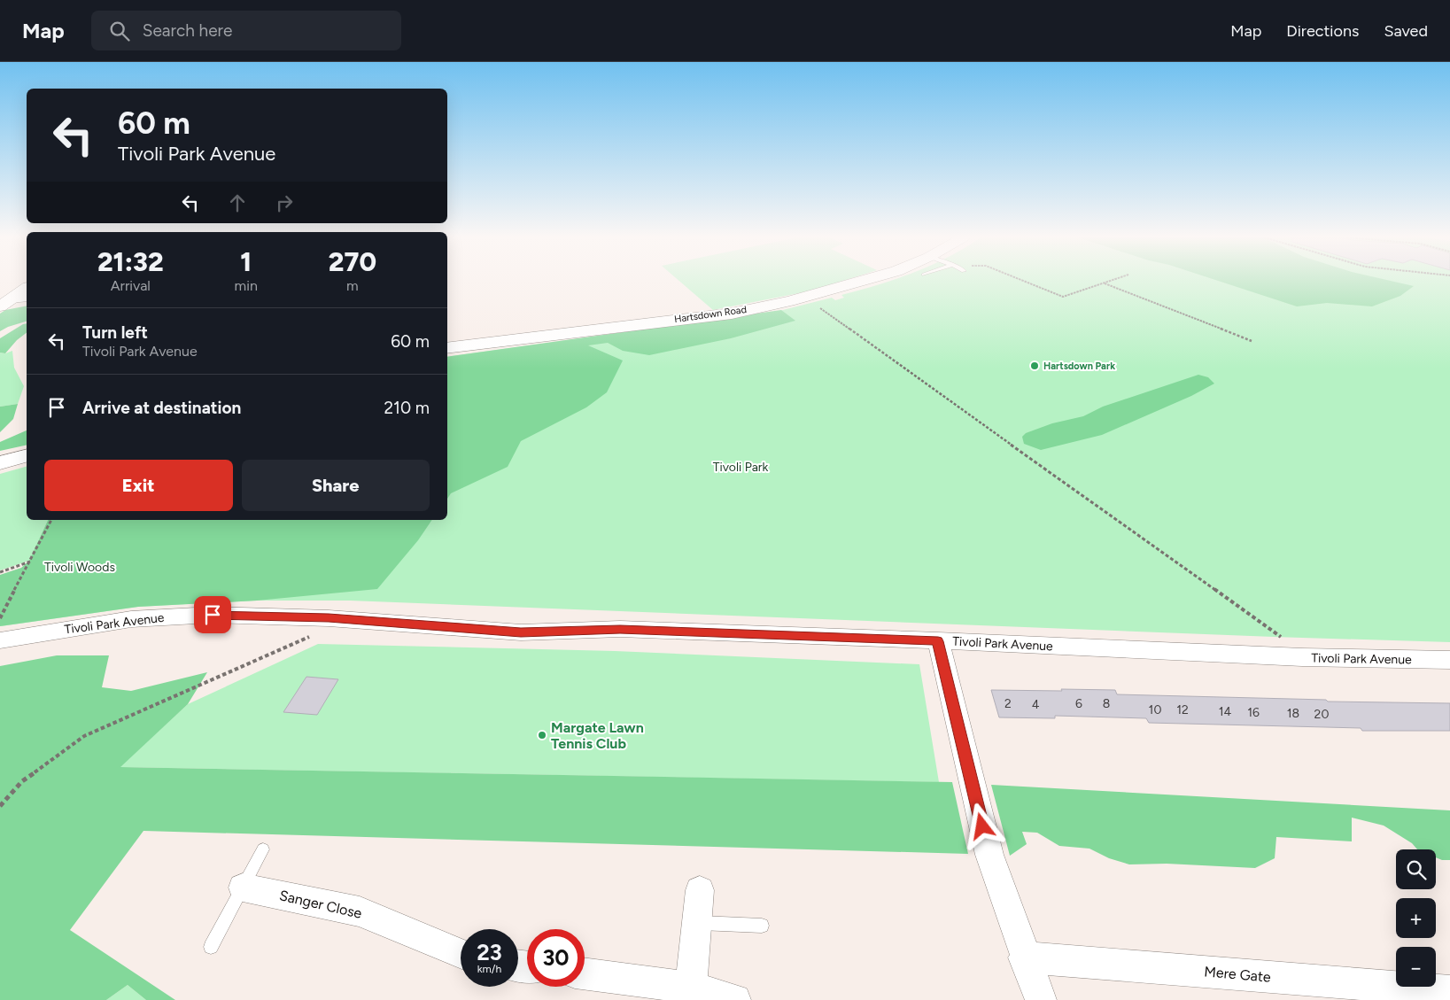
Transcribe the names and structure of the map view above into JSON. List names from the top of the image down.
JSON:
{
  "streets": {
    "main road": ["Hartsdown Road"],
    "street": ["Tivoli Park Avenue", "Sanger Close", "Mere Gate"]
  },
  "parks": ["Tivoli Park", "Tivoli Woods"],
  "places": ["Hartsdown Park", "Margate Lawn Tennis Club"],
  "house_numbers": [
    "2",
    "6",
    "8",
    "4",
    "10",
    "12",
    "14",
    "16",
    "18",
    "20"
  ],
  "page": {
    "header": "Map",
    "search": "Search here",
    "nav": ["Map", "Directions", "Saved"],
    "turn": ["60 m", "Tivoli Park Avenue"],
    "eta": [
      "21:32",
      "Arrival",
      "1",
      "min",
      "270",
      "m"
    ],
    "list": [
      {
        "name": "Turn left",
        "note": "Tivoli Park Avenue",
        "value": "60 m"
      },
      {
        "name": "Arrive at destination",
        "value": "210 m"
      }
    ],
    "buttons": ["Exit", "Share"],
    "map_buttons": ["+", "−"],
    "speed": "23 km/h",
    "limit": "30"
  }
}
